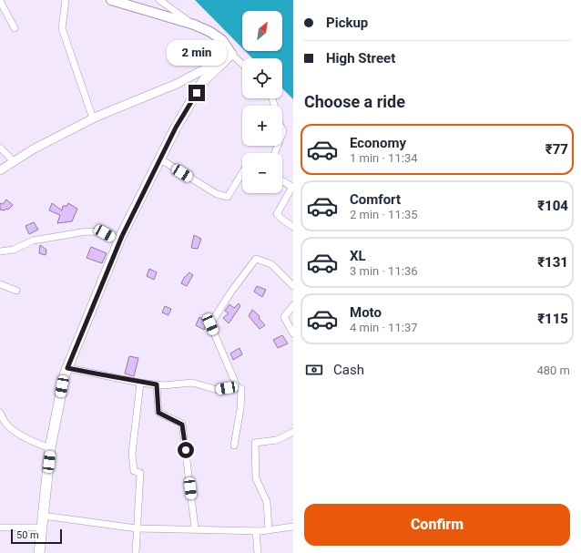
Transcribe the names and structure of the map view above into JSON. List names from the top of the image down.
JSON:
{
  "scale_bar": "50 m",
  "north": "top right",
  "page": {
    "banner": ["Pickup", "High Street"],
    "map_buttons": ["+", "−"],
    "bubble": "2 min",
    "heading": "Choose a ride",
    "list": [
      {
        "name": "Economy",
        "note": "1 min · 11:34",
        "value": "₹77"
      },
      {
        "name": "Comfort",
        "note": "2 min · 11:35",
        "value": "₹104"
      },
      {
        "name": "XL",
        "note": "3 min · 11:36",
        "value": "₹131"
      },
      {
        "name": "Moto",
        "note": "4 min · 11:37",
        "value": "₹115"
      }
    ],
    "pay": ["Cash", "480 m"],
    "buttons": "Confirm",
    "scale": "50 m"
  }
}
